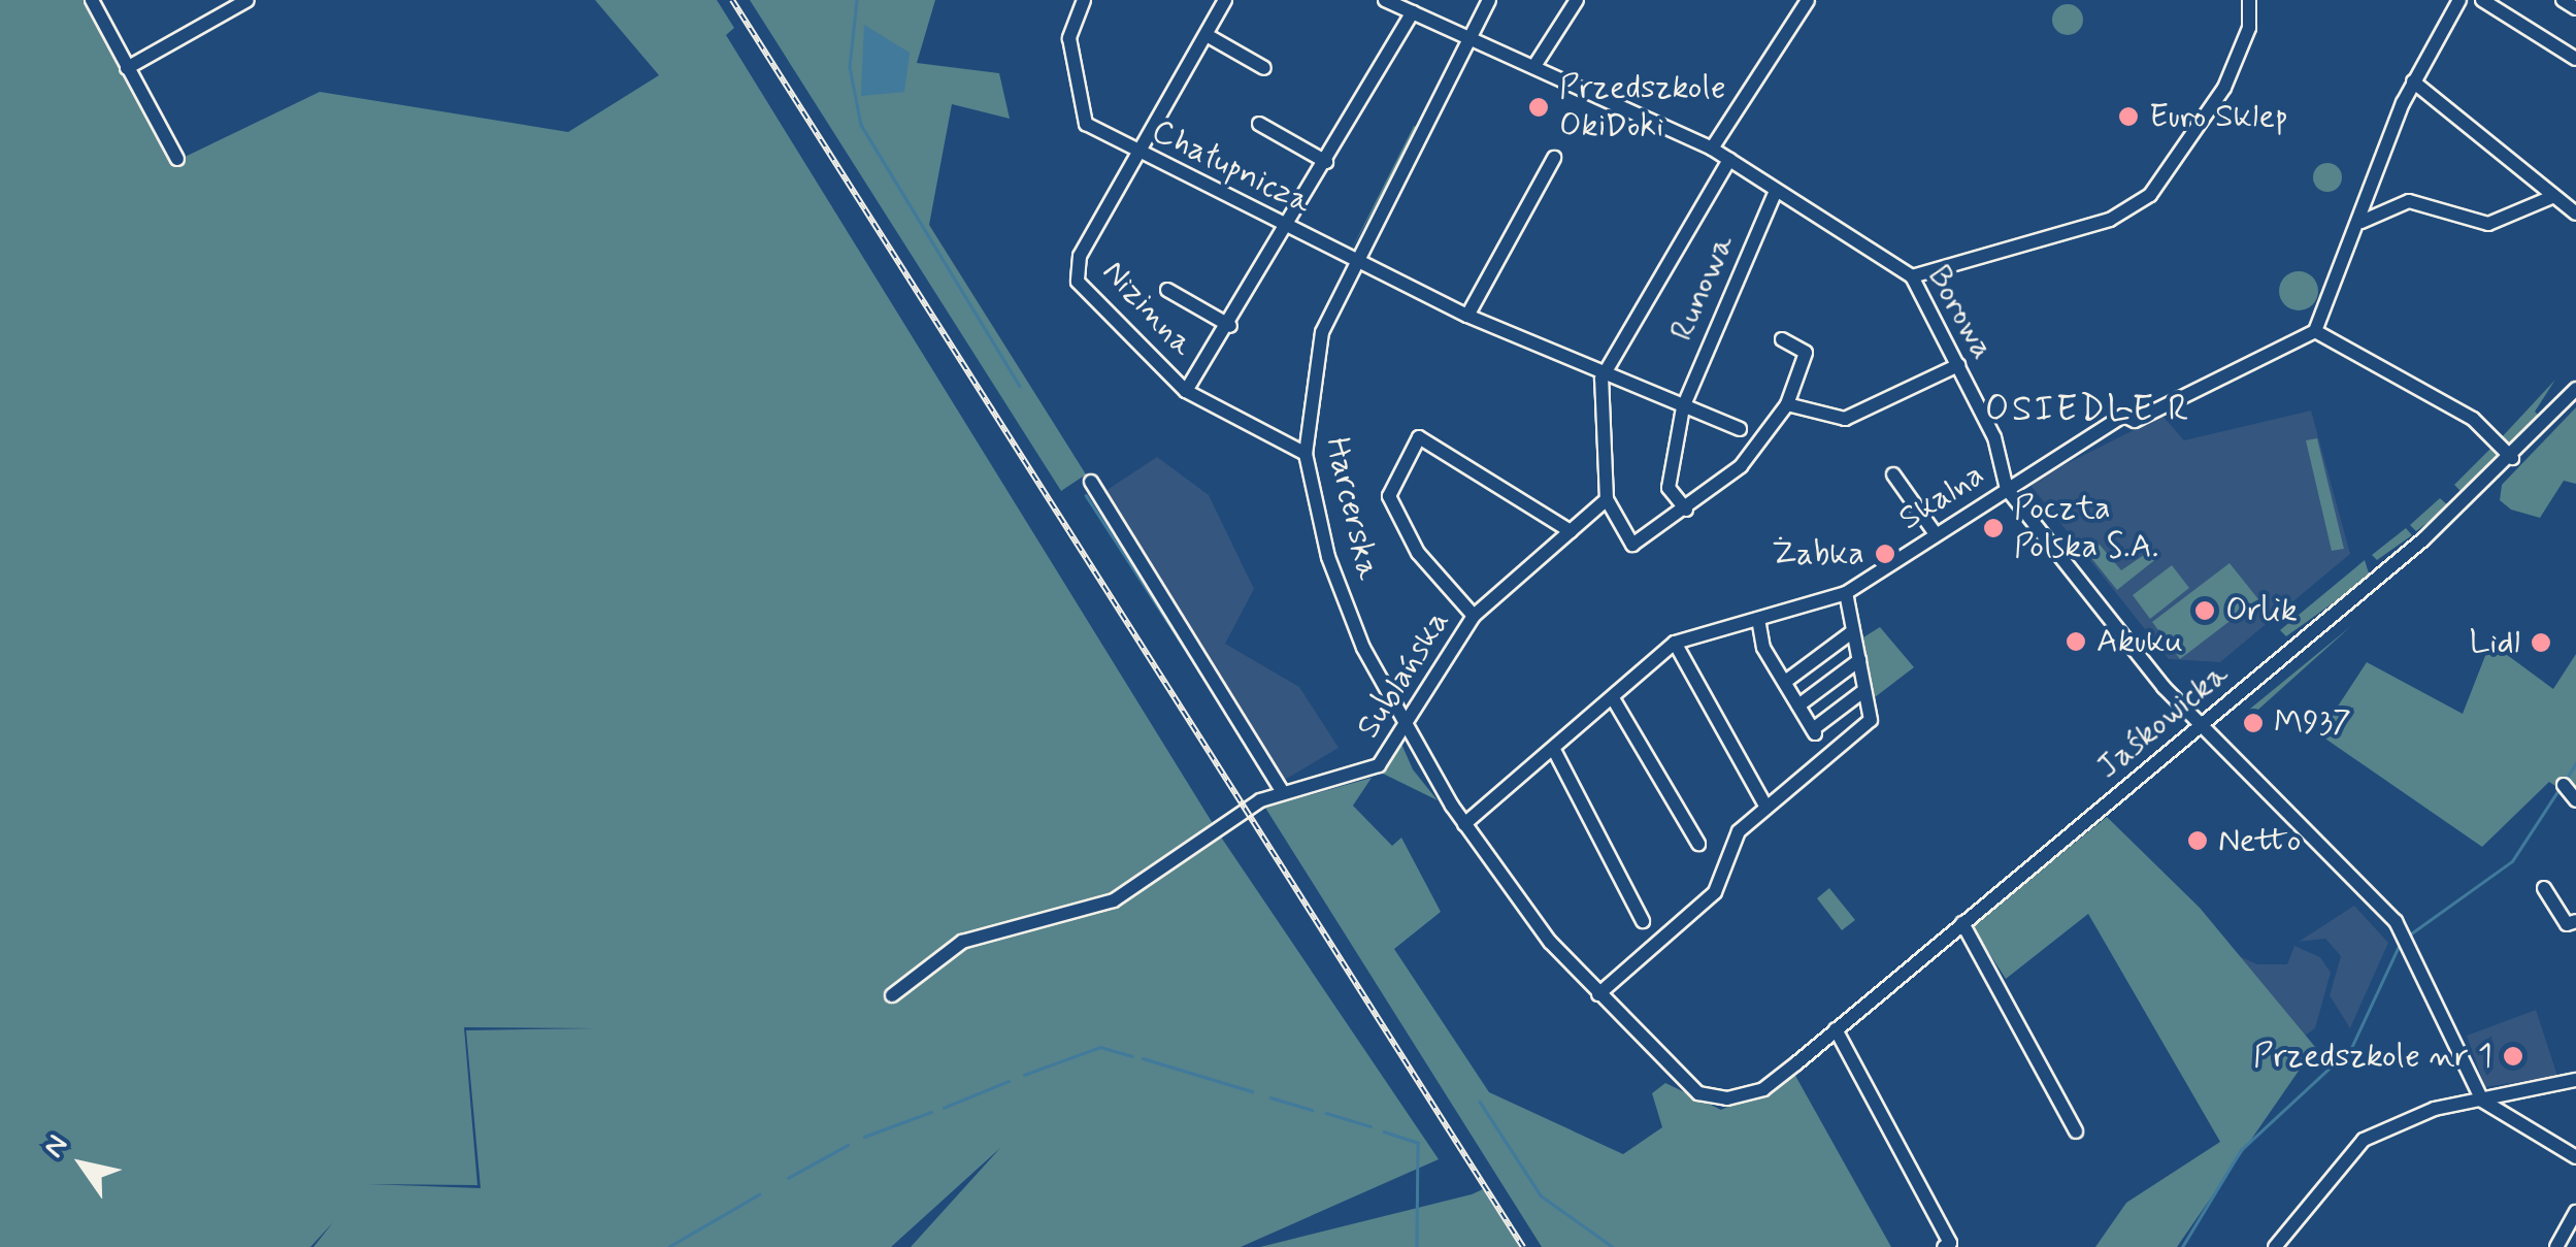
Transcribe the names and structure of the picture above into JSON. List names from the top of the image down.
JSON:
{
  "streets": {
    "street": [
      "Chałupnicza",
      "Runowa",
      "Nizinna",
      "Borowa",
      "Skalna",
      "Harcerska",
      "Sublańska",
      "Jaśkowicka"
    ]
  },
  "crossings": [
    ["Chałupnicza", "Nizinna"],
    ["Chałupnicza", "Harcerska"],
    ["Runowa", "Borowa"],
    ["Nizinna", "Harcerska"],
    ["Borowa", "Skalna"],
    ["Borowa", "Harcerska"],
    ["Borowa", "Jaśkowicka"],
    ["Skalna", "Harcerska"],
    ["Harcerska", "Sublańska"],
    ["Harcerska", "Jaśkowicka"]
  ],
  "districts": ["OSIEDLE R"],
  "places": [
    "Przedszkole OkiDoki",
    "Euro Sklep",
    "Poczta Polska S.A.",
    "Żabka",
    "Orlik",
    "Akuku",
    "Lidl",
    "M937",
    "Netto",
    "Przedszkole nr 1"
  ],
  "north": "top left"
}
